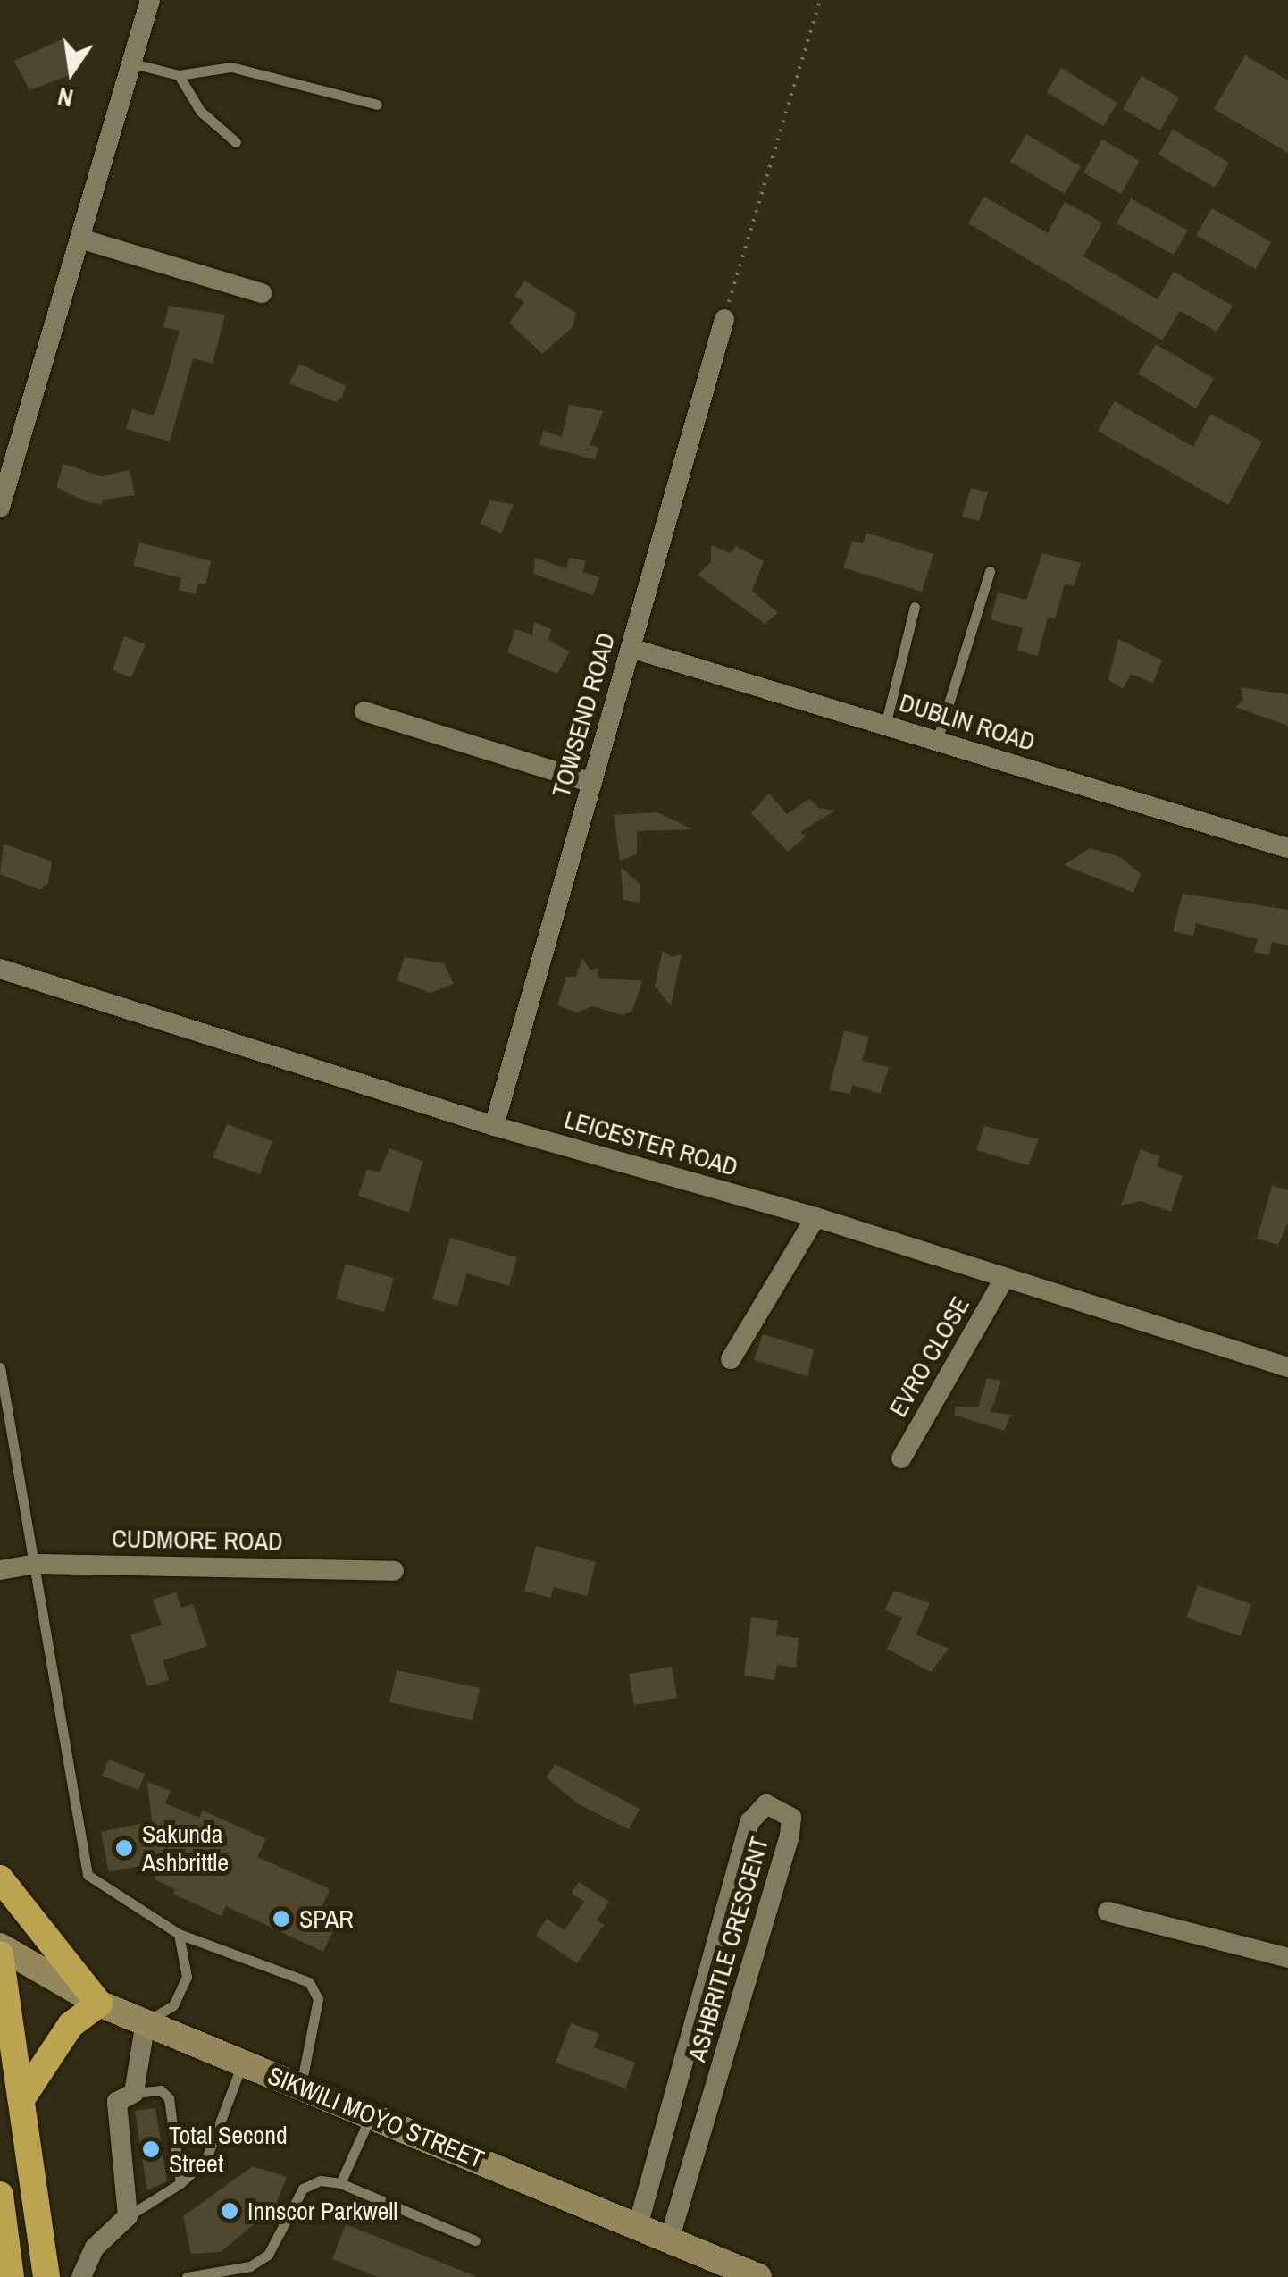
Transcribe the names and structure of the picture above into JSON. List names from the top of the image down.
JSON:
{
  "streets": {
    "street": [
      "TOWSEND ROAD",
      "DUBLIN ROAD",
      "LEICESTER ROAD",
      "EVRO CLOSE",
      "CUDMORE ROAD",
      "ASHBRITLE CRESCENT",
      "SIKWILI MOYO STREET"
    ]
  },
  "crossings": [
    ["TOWSEND ROAD", "DUBLIN ROAD"],
    ["TOWSEND ROAD", "LEICESTER ROAD"],
    ["LEICESTER ROAD", "EVRO CLOSE"],
    ["ASHBRITLE CRESCENT", "SIKWILI MOYO STREET"]
  ],
  "places": [
    "Sakunda Ashbrittle",
    "SPAR",
    "Total Second Street",
    "Innscor Parkwell"
  ],
  "north": "bottom"
}
